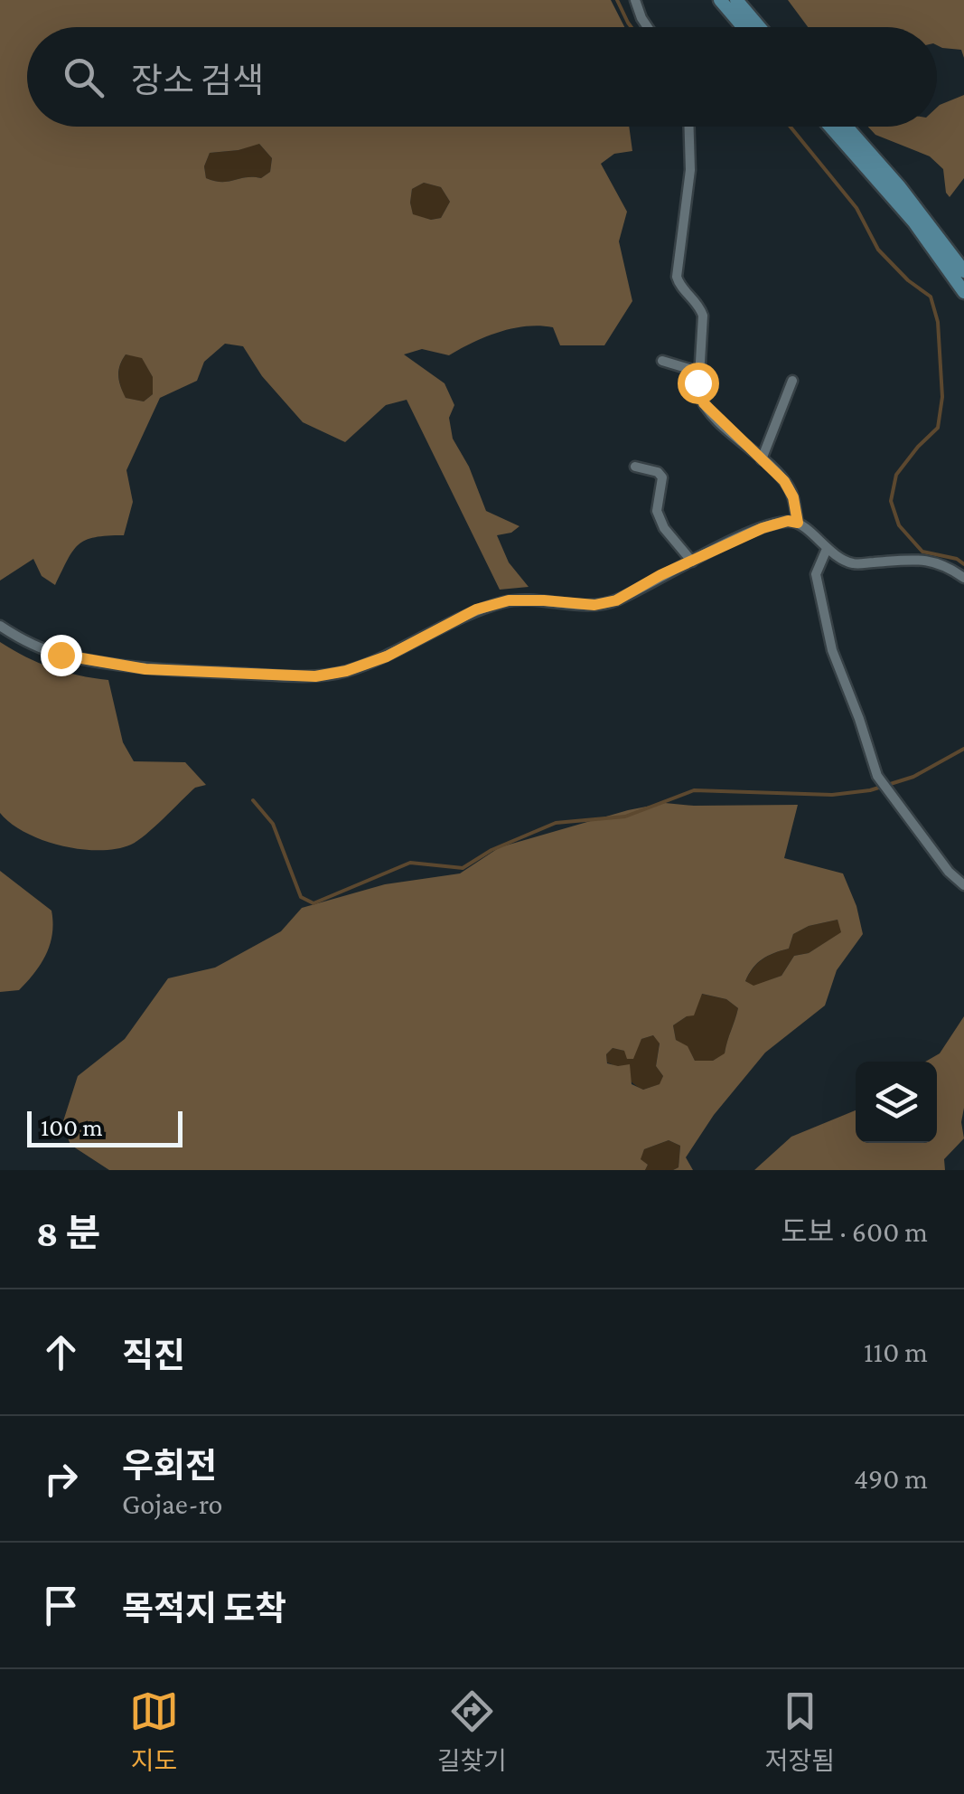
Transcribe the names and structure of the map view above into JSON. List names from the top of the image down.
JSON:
{
  "scale_bar": "100 m",
  "page": {
    "search": "장소 검색",
    "scale": "100 m",
    "heading": ["8 분", "도보 · 600 m"],
    "list": [
      ["직진", "110 m"],
      ["우회전", "Gojae-ro", "490 m"],
      "목적지 도착"
    ],
    "nav": ["지도", "길찾기", "저장됨"]
  }
}
